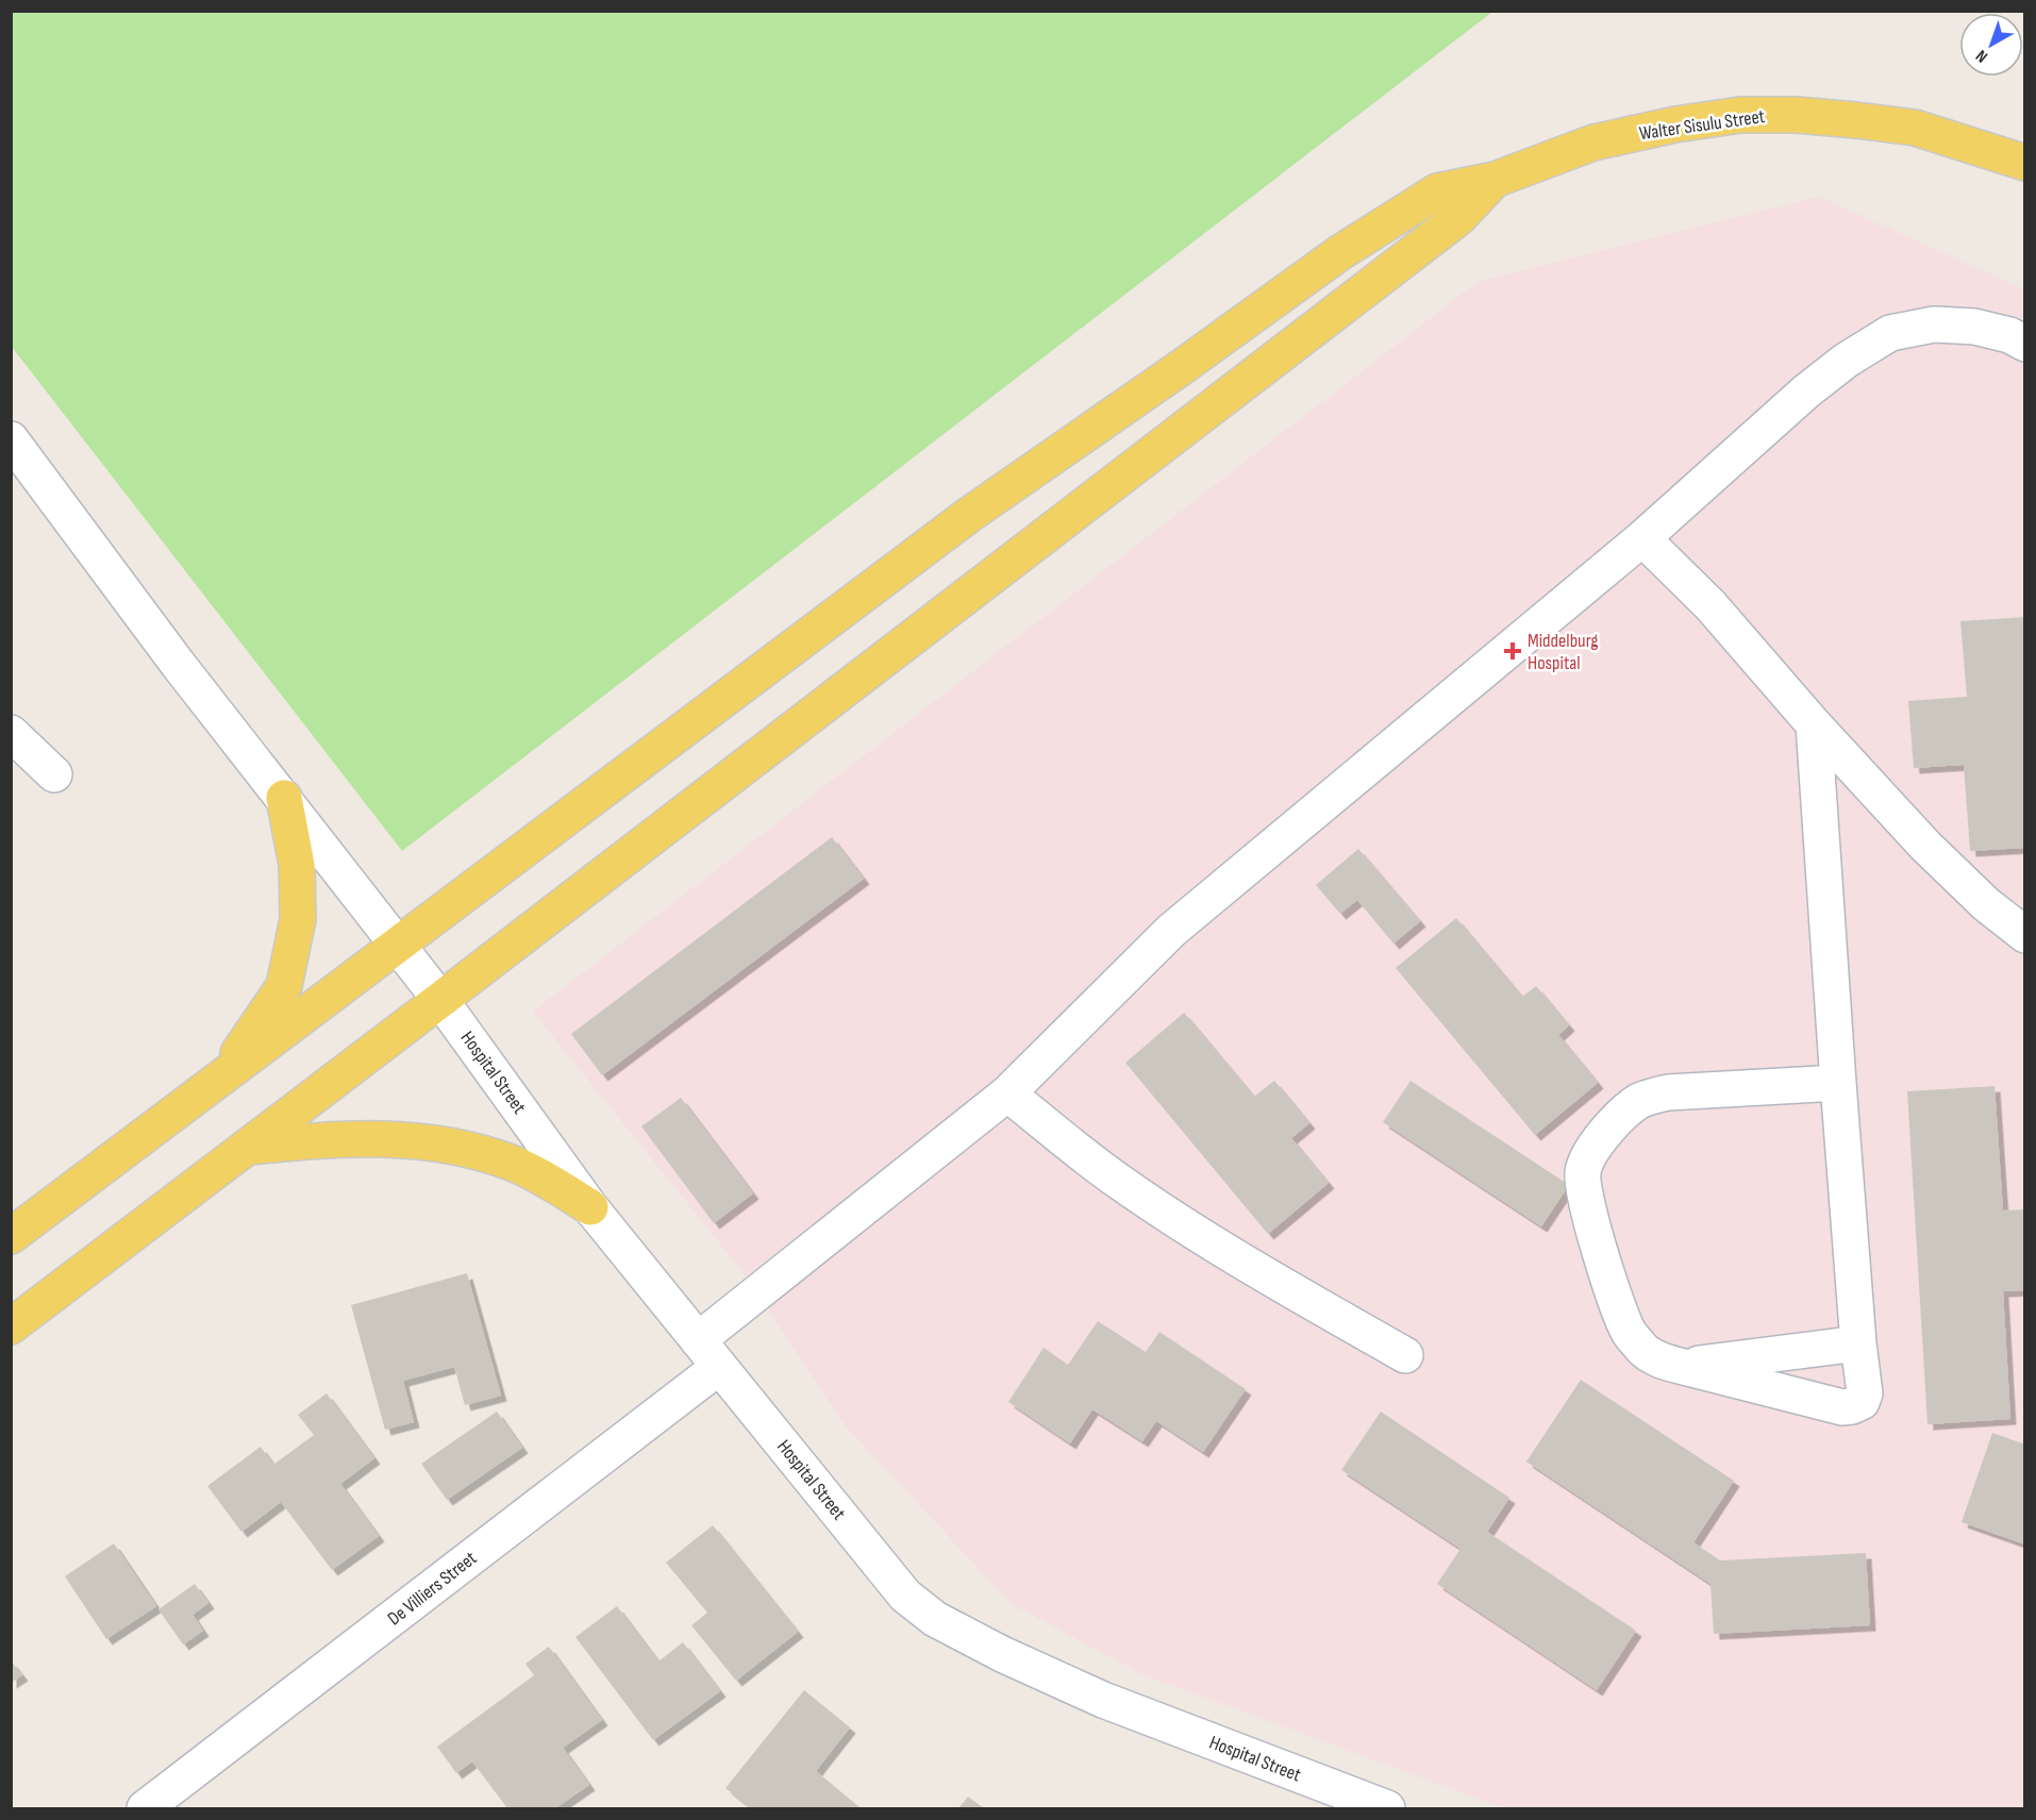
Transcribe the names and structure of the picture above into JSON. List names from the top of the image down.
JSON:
{
  "streets": {
    "main road": ["Walter Sisulu Street"],
    "street": ["Hospital Street", "De Villiers Street"]
  },
  "crossings": [
    ["Walter Sisulu Street", "Hospital Street"],
    ["Hospital Street", "De Villiers Street"]
  ],
  "places": {
    "health": ["Middelburg Hospital"]
  },
  "north": "bottom left"
}
